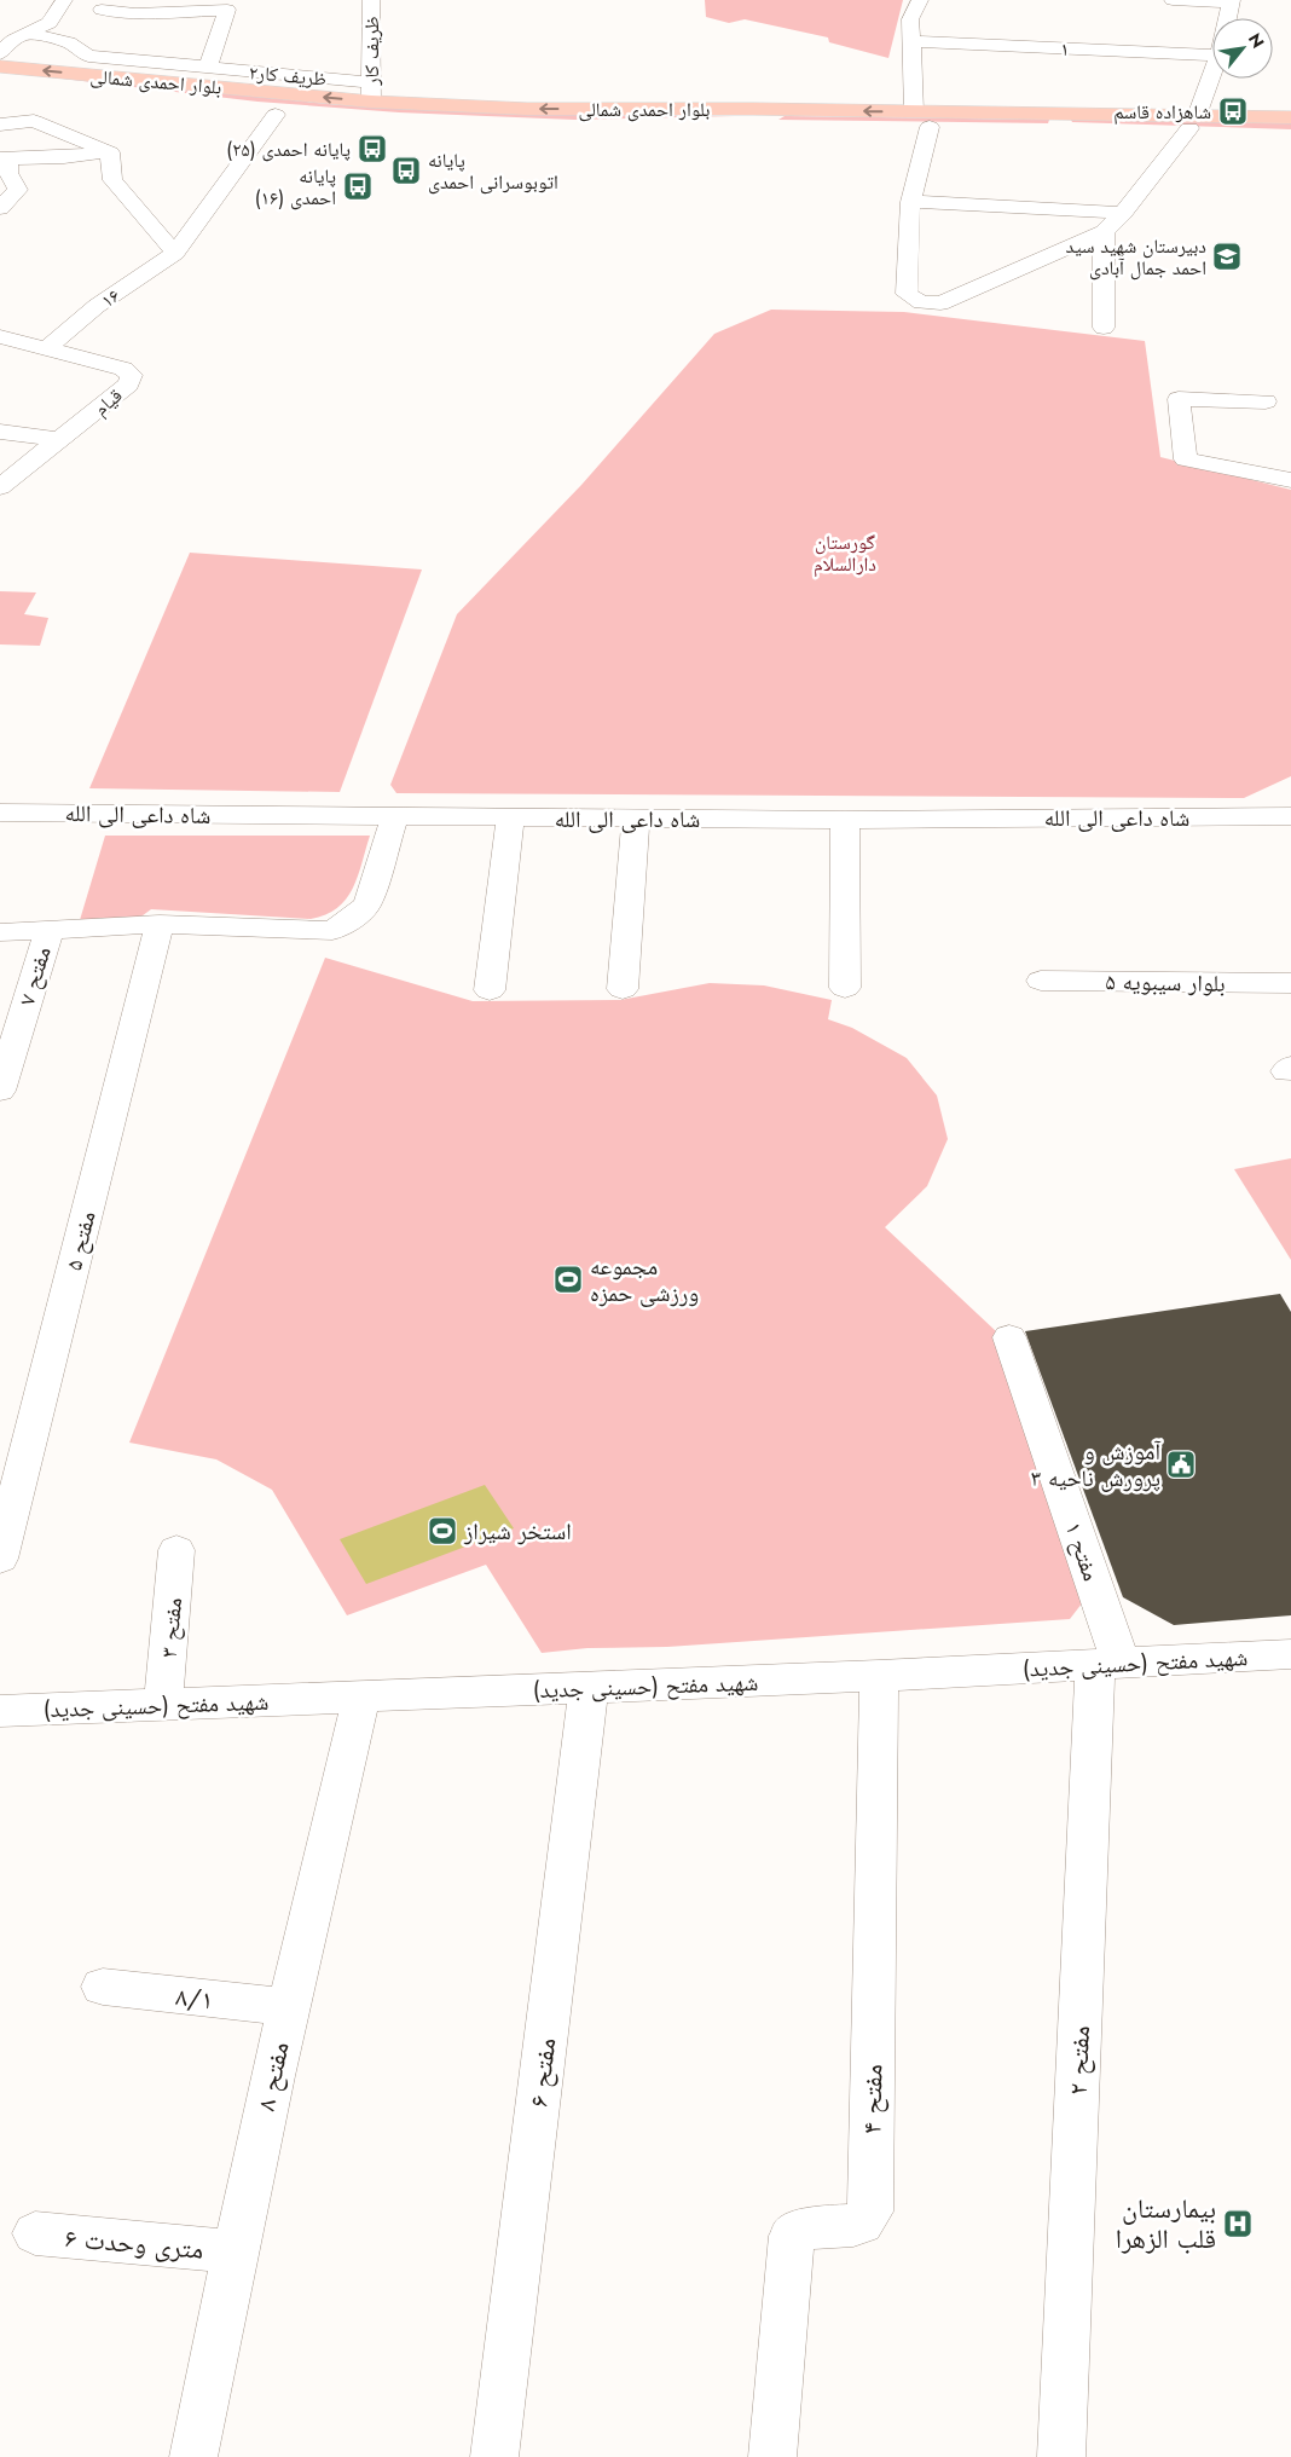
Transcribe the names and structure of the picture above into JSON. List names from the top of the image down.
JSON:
{
  "streets": {
    "main road": ["بلوار احمدی شمالی"],
    "street": [
      "۱",
      "ظریف کار",
      "۲ظریف کار",
      "۱۶",
      "قیام",
      "شاه داعی الی الله",
      "مفتح ۷",
      "بلوار سیبویه ۵",
      "مفتح ۵",
      "مفتح ۱",
      "مفتح ۳",
      "شهید مفتح (حسینی جدید)",
      "۸/۱",
      "مفتح ۲",
      "مفتح ۶",
      "مفتح ۸",
      "مفتح ۴",
      "۶ متری وحدت"
    ]
  },
  "crossings": [
    ["ظریف کار", "۲ظریف کار"],
    ["ظریف کار", "بلوار احمدی شمالی"],
    ["۲ظریف کار", "بلوار احمدی شمالی"],
    ["۱۶", "قیام"],
    ["مفتح ۱", "شهید مفتح (حسینی جدید)"],
    ["مفتح ۱", "مفتح ۲"],
    ["مفتح ۳", "شهید مفتح (حسینی جدید)"],
    ["شهید مفتح (حسینی جدید)", "مفتح ۲"],
    ["شهید مفتح (حسینی جدید)", "مفتح ۶"],
    ["شهید مفتح (حسینی جدید)", "مفتح ۸"],
    ["شهید مفتح (حسینی جدید)", "مفتح ۴"],
    ["۸/۱", "مفتح ۸"],
    ["مفتح ۸", "۶ متری وحدت"]
  ],
  "parks": ["گورستان دارالسلام"],
  "places": {
    "bus stop": [
      "شاهزاده قاسم",
      "پایانه احمدی (۲۵)",
      "پایانه اتوبوسرانی احمدی",
      "پایانه احمدی (۱۶)"
    ],
    "school or university": ["دبیرستان شهید سید احمد جمال آبادی"],
    "sports": ["مجموعه ورزشی حمزه", "استخر شیراز"],
    "public building": ["آموزش و پرورش ناحیه ۳"],
    "hospital": ["بیمارستان قلب الزهرا"]
  },
  "north": "top right"
}
